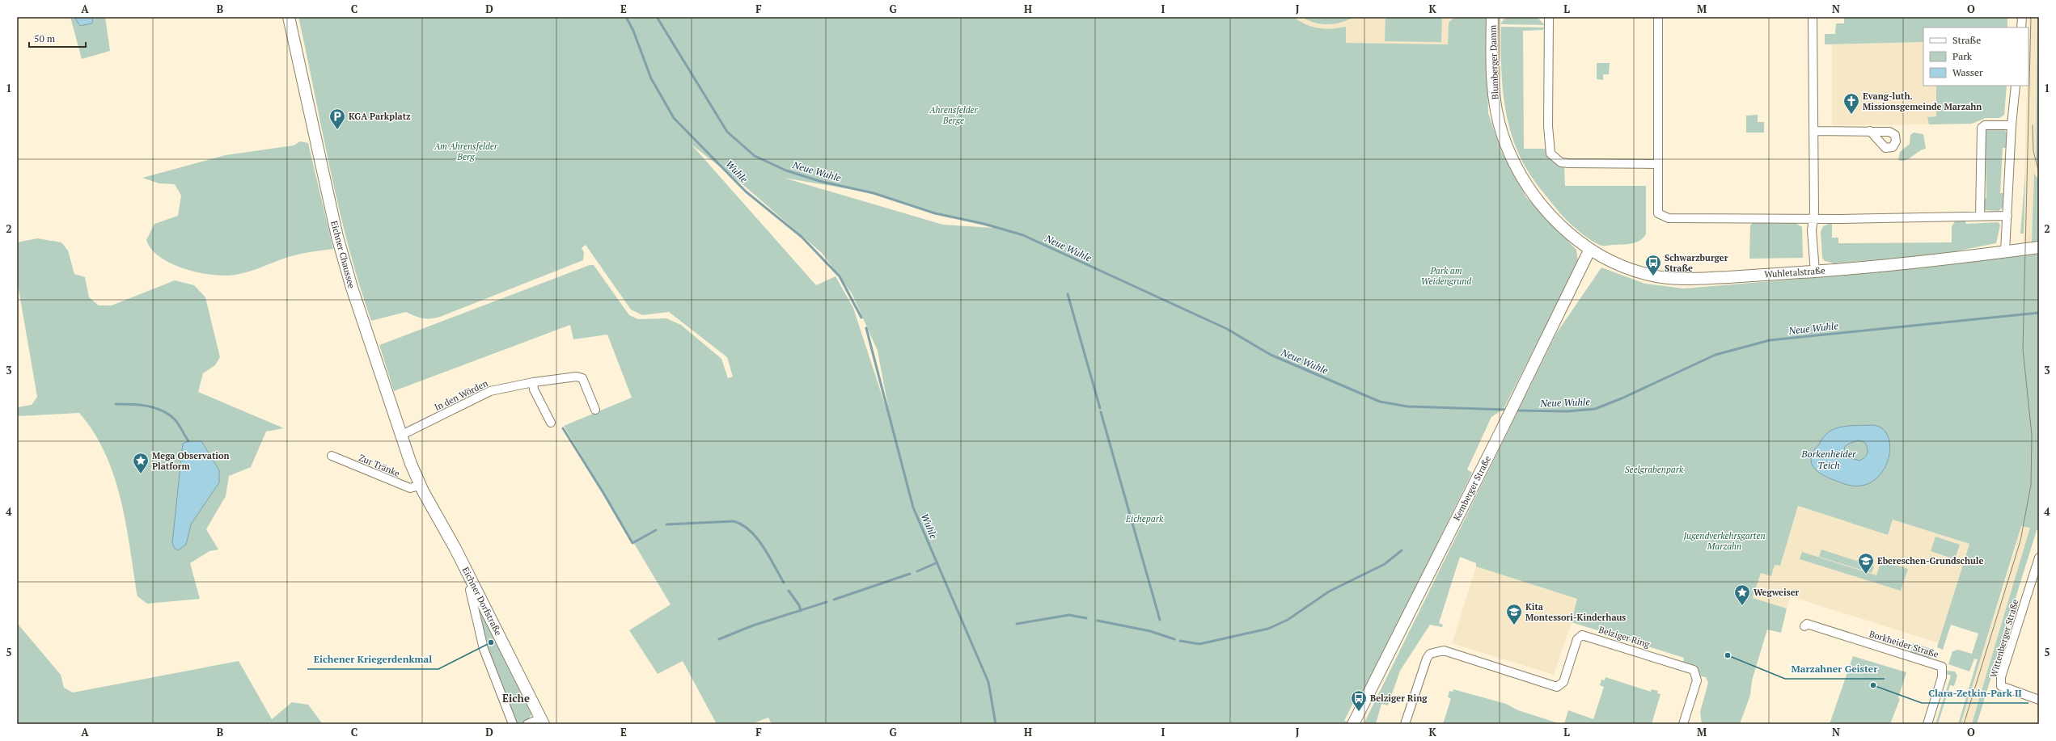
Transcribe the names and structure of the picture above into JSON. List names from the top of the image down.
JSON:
{
  "streets": {
    "main road": [
      "Blumberger Damm",
      "Eichner Chaussee",
      "Wuhletalstraße",
      "Kemberger Straße",
      "Eichner Dorfstraße"
    ],
    "street": [
      "In den Wörden",
      "Zur Tränke",
      "Belziger Ring",
      "Wittenberger Straße",
      "Borkheider Straße"
    ]
  },
  "crossings": [
    ["Blumberger Damm", "Wuhletalstraße"],
    ["Blumberger Damm", "Kemberger Straße"],
    ["Eichner Chaussee", "In den Wörden"],
    ["Eichner Chaussee", "Zur Tränke"],
    ["Eichner Chaussee", "Eichner Dorfstraße"],
    ["Wuhletalstraße", "Kemberger Straße"],
    ["Zur Tränke", "Eichner Dorfstraße"]
  ],
  "districts": ["Eiche"],
  "water": ["Wuhle", "Neue Wuhle", "Borkenheider Teich"],
  "parks": [
    "Ahrensfelder Berge",
    "Am Ahrensfelder Berg",
    "Park am Weidengrund",
    "Seelgrabenpark",
    "Eichepark",
    "Jugendverkehrsgarten Marzahn"
  ],
  "places": {
    "church": ["Evang-luth. Missionsgemeinde Marzahn"],
    "parking": ["KGA Parkplatz"],
    "bus stop": ["Schwarzburger Straße", "Belziger Ring"],
    "place": ["Mega Observation Platform", "Wegweiser"],
    "school or university": ["Ebereschen-Grundschule", "Kita Montessori-Kinderhaus"],
    "other": ["Eichener Kriegerdenkmal", "Marzahner Geister", "Clara-Zetkin-Park II"]
  },
  "legend": ["Straße", "Park", "Wasser"],
  "scale_bar": "50 m",
  "grid": {
    "columns": [
      "A",
      "B",
      "C",
      "D",
      "E",
      "F",
      "G",
      "H",
      "I",
      "J",
      "K",
      "L",
      "M",
      "N",
      "O"
    ],
    "rows": [
      "1",
      "2",
      "3",
      "4",
      "5"
    ]
  }
}
